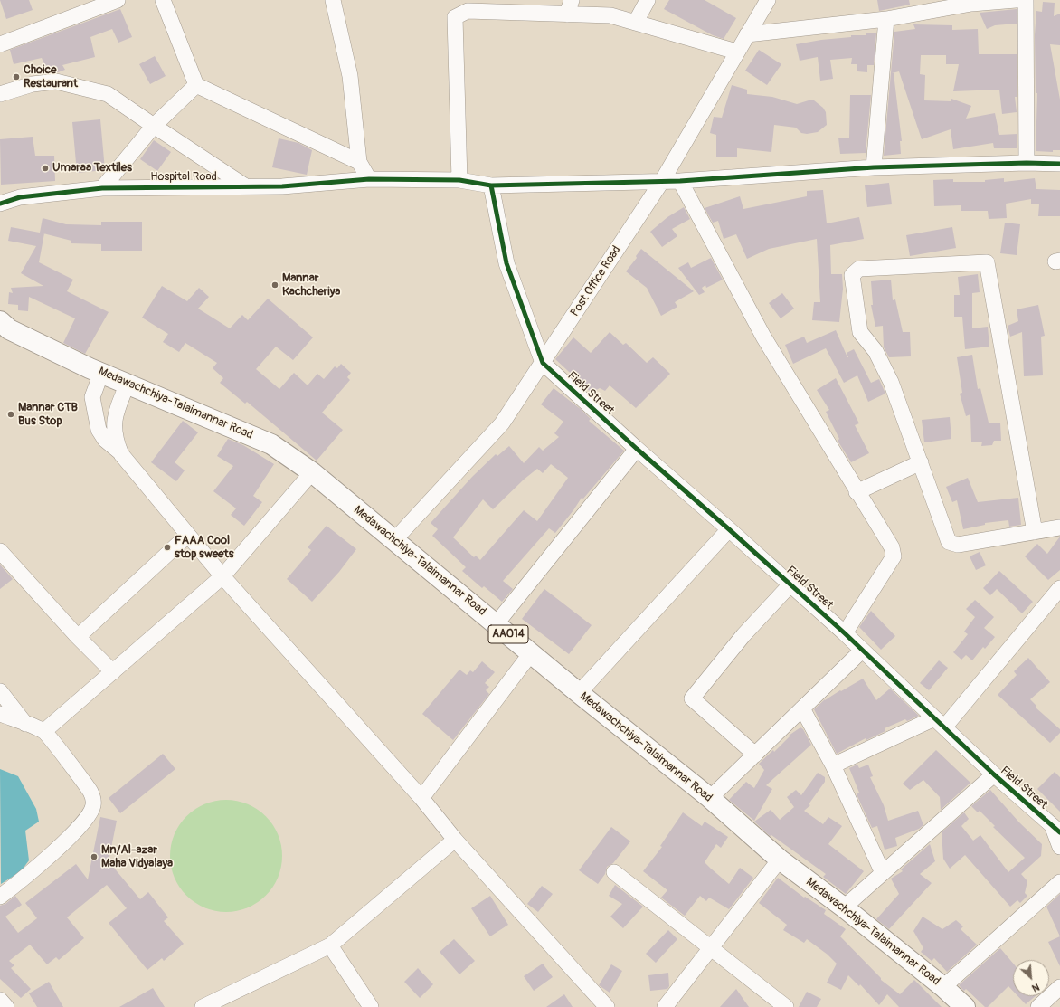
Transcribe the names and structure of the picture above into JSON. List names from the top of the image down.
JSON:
{
  "streets": {
    "highway": ["Medawachchiya-Talaimannar Road", "AA014"],
    "street": ["Hospital Road", "Post Office Road", "Field Street"]
  },
  "crossings": [
    ["Hospital Road", "Post Office Road"],
    ["Post Office Road", "Field Street"],
    ["Post Office Road", "Medawachchiya-Talaimannar Road"]
  ],
  "places": [
    "Choice Restaurant",
    "Umaraa Textiles",
    "Mannar Kachcheriya",
    "Mannar CTB Bus Stop",
    "FAAA Cool stop sweets",
    "Mn/Al-azar Maha Vidyalaya"
  ],
  "north": "bottom right"
}
